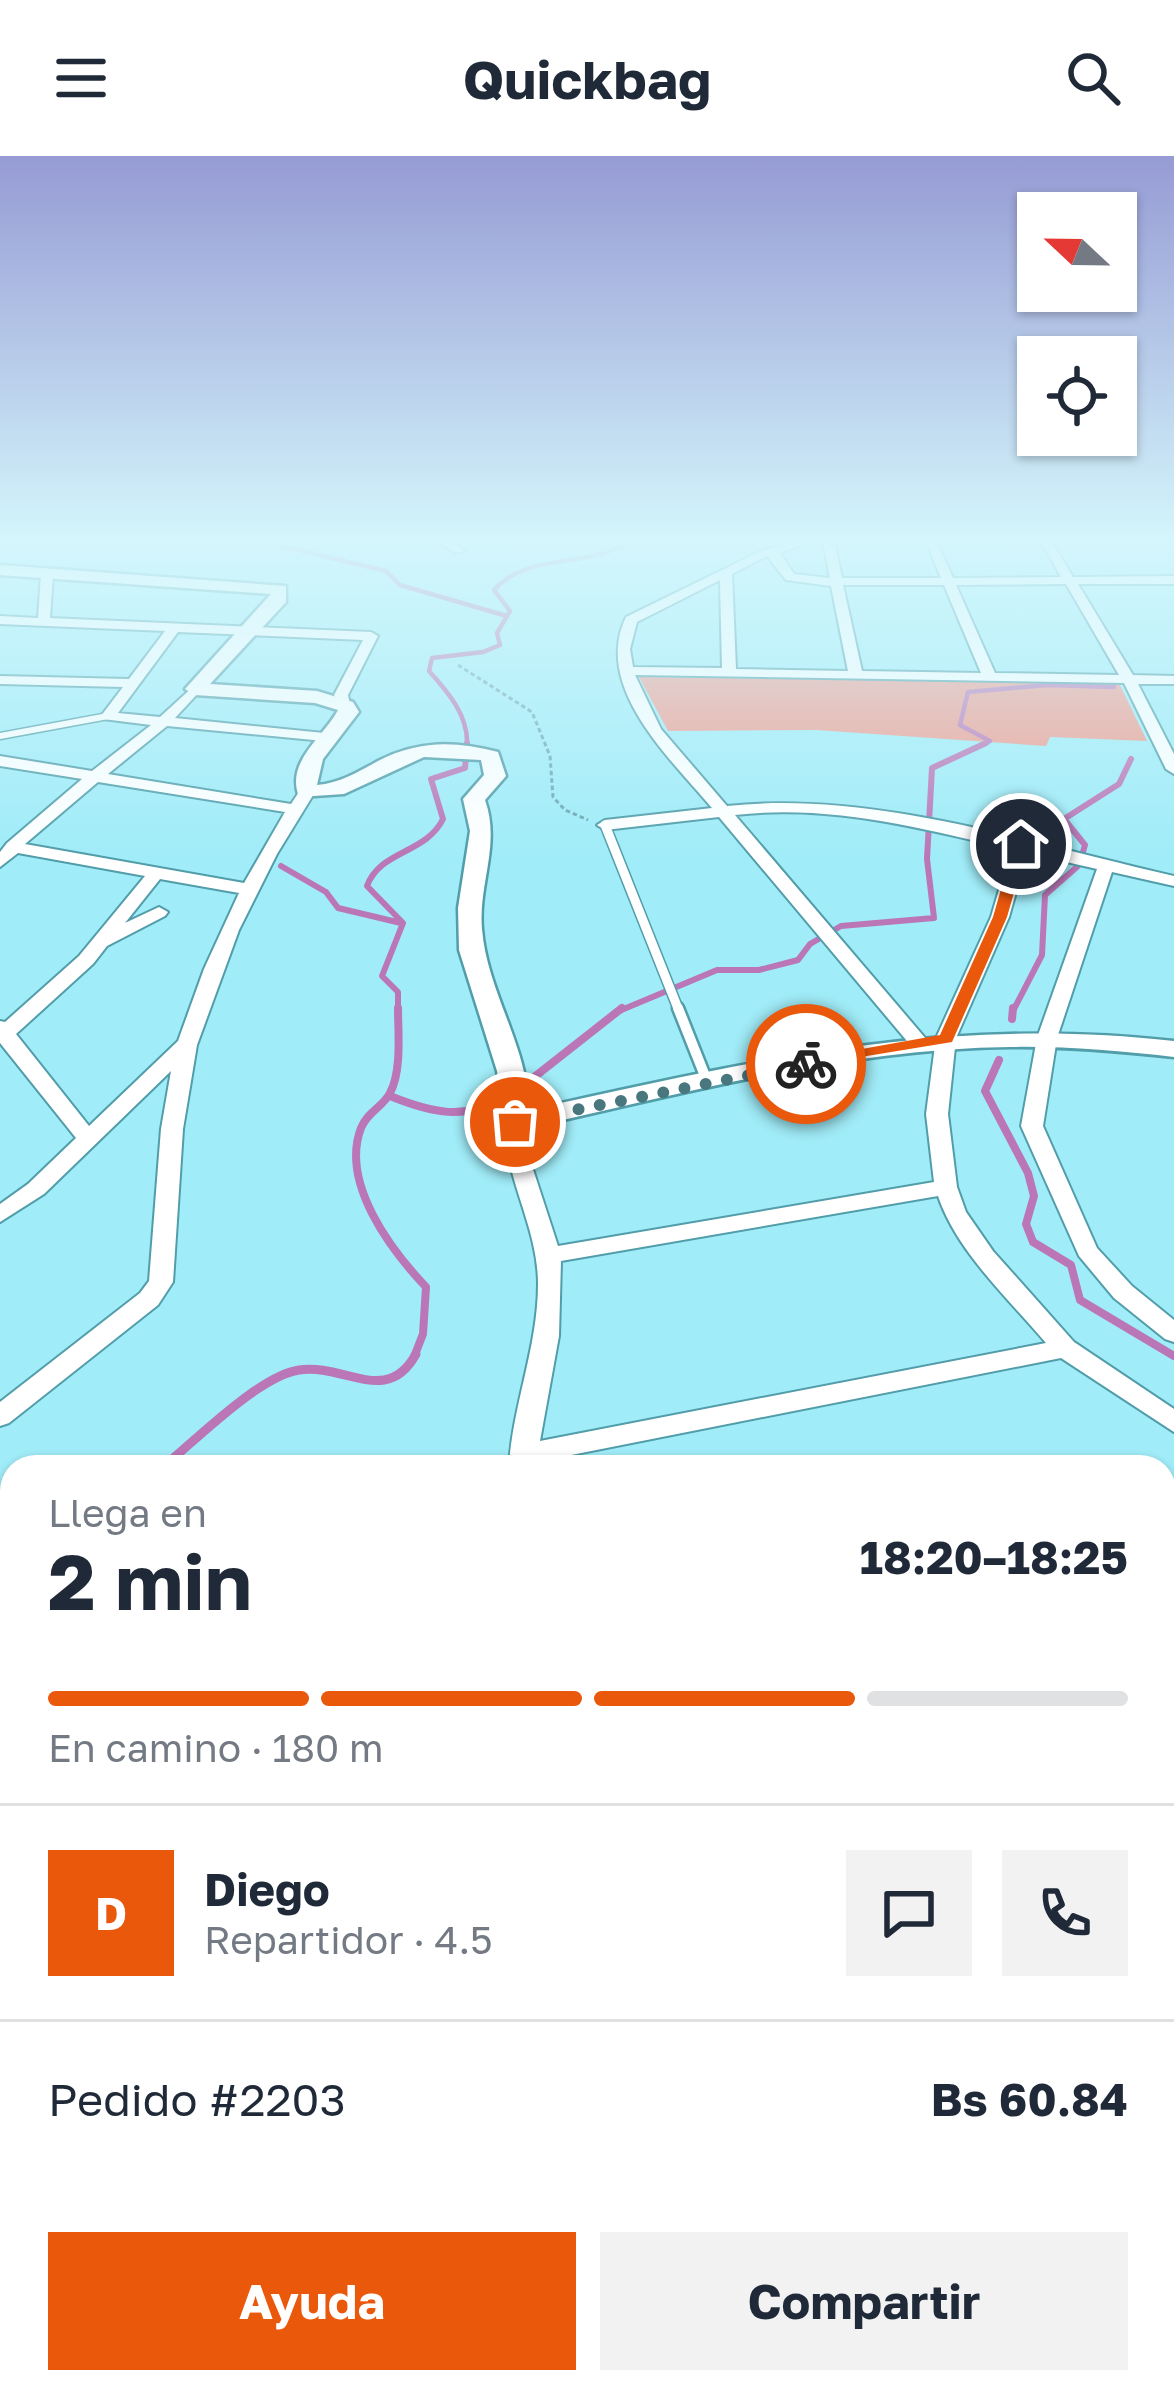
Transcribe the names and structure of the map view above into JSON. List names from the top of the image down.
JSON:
{
  "north": "left",
  "page": {
    "header": "Quickbag",
    "heading": ["2 min", "Llega en", "18:20–18:25"],
    "panel": [
      "Diego",
      "Repartidor · 4.5",
      "Pedido #2203",
      "Bs 60.84"
    ],
    "bar": "En camino · 180 m",
    "round": "D",
    "buttons": ["Ayuda", "Compartir"]
  }
}
